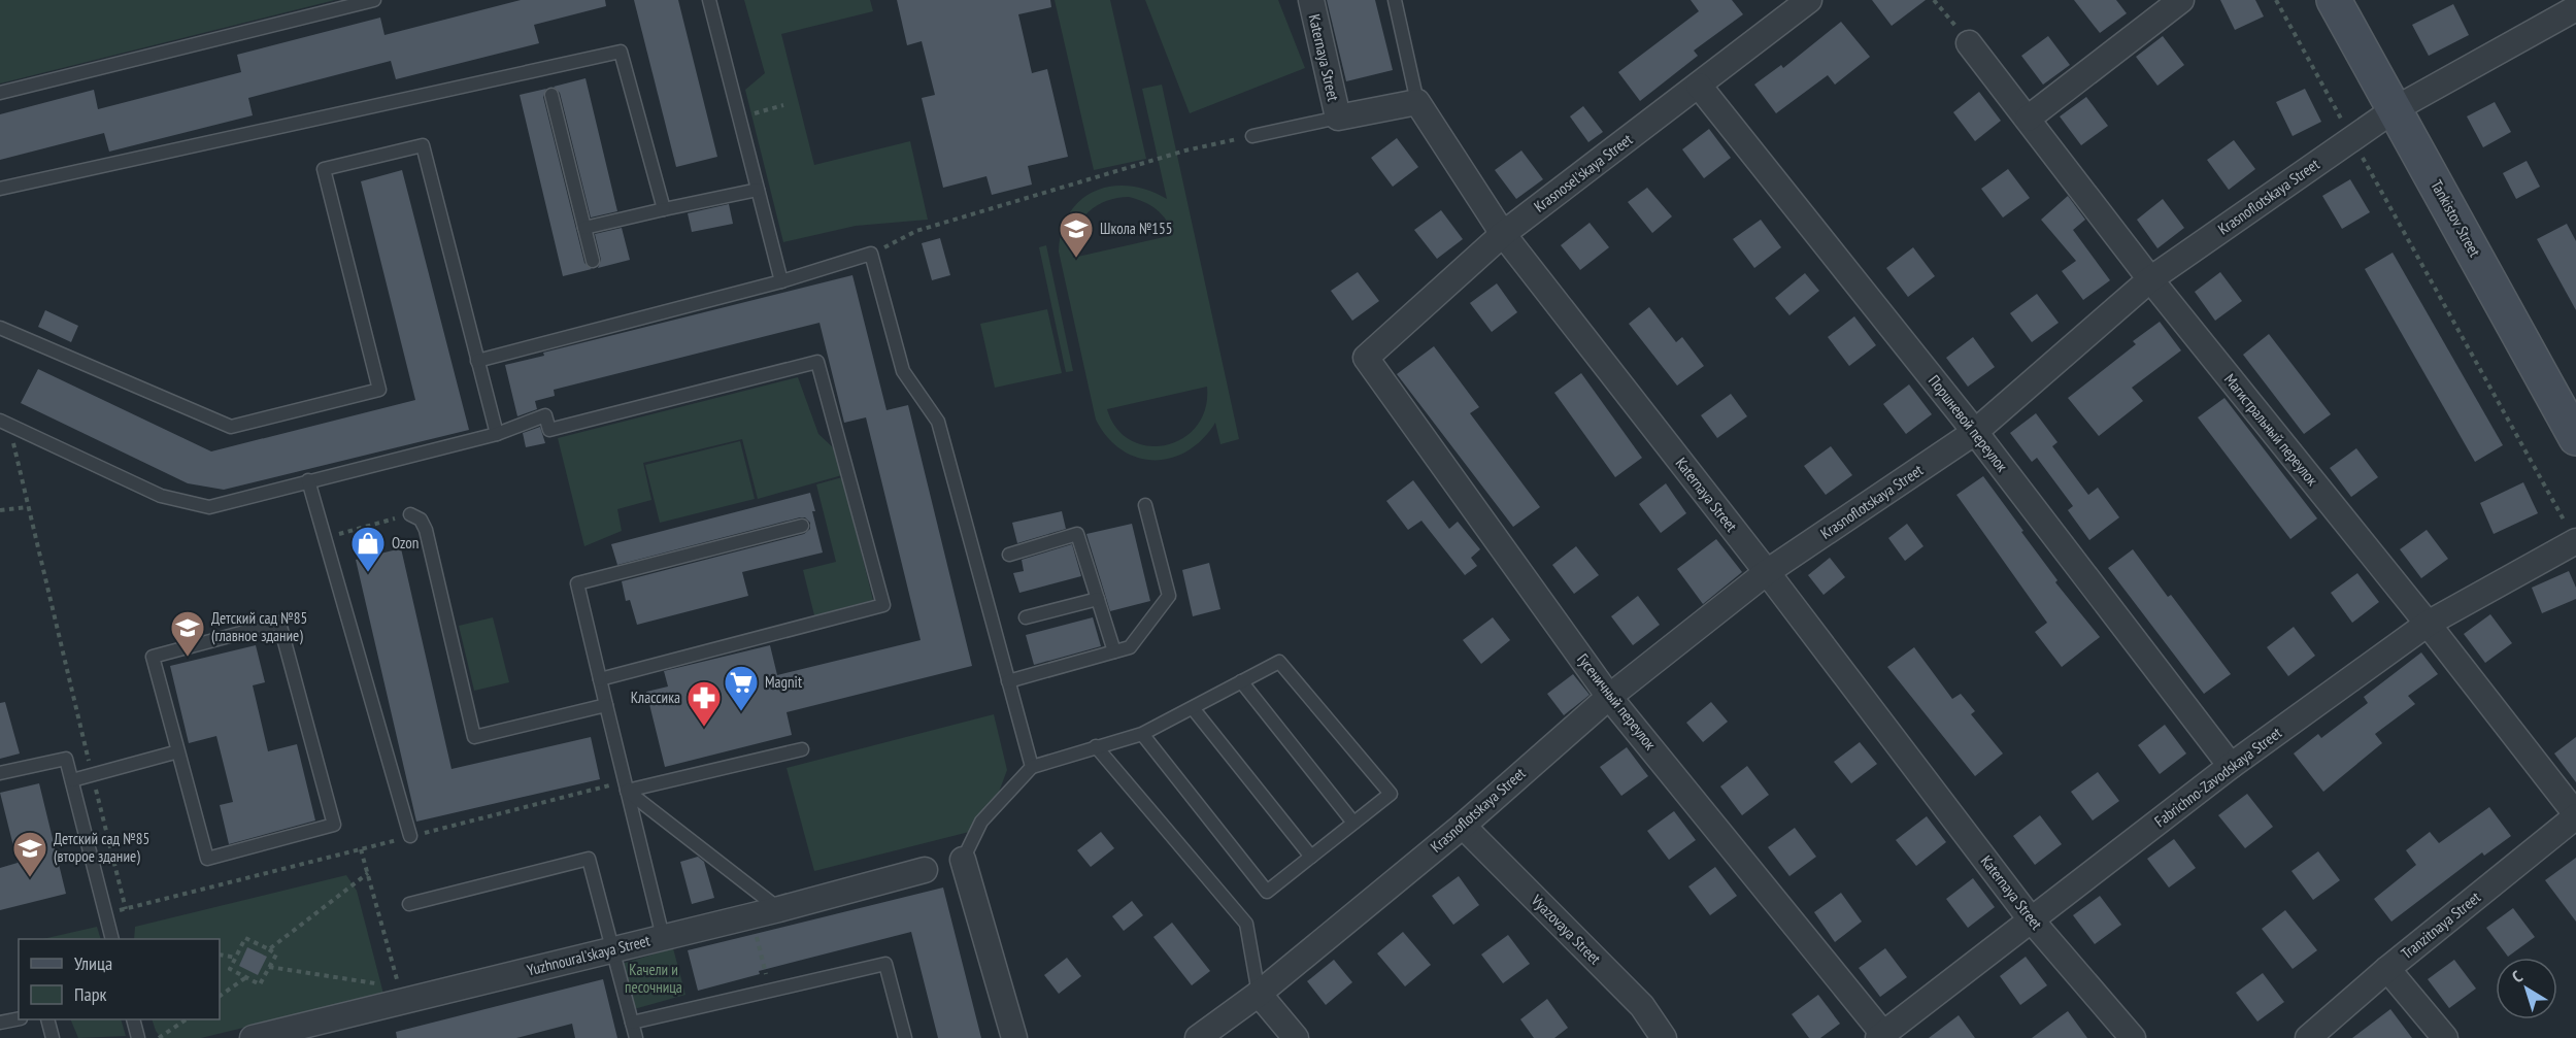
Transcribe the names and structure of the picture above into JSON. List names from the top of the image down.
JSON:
{
  "streets": {
    "street": [
      "Katernaya Street",
      "Krasnosel'skaya Street",
      "Krasnoflotskaya Street",
      "Tankistov Street",
      "Поршневой переулок",
      "Магистральный переулок",
      "Гусеничный переулок",
      "Fabrichno-Zavodskaya Street",
      "Tranzitnaya Street",
      "Vyazovaya Street",
      "Yuzhnoural'skaya Street"
    ]
  },
  "crossings": [
    ["Katernaya Street", "Krasnosel'skaya Street"],
    ["Katernaya Street", "Krasnoflotskaya Street"],
    ["Katernaya Street", "Fabrichno-Zavodskaya Street"],
    ["Krasnosel'skaya Street", "Поршневой переулок"],
    ["Krasnosel'skaya Street", "Гусеничный переулок"],
    ["Krasnoflotskaya Street", "Tankistov Street"],
    ["Krasnoflotskaya Street", "Поршневой переулок"],
    ["Krasnoflotskaya Street", "Магистральный переулок"],
    ["Krasnoflotskaya Street", "Гусеничный переулок"],
    ["Krasnoflotskaya Street", "Vyazovaya Street"],
    ["Поршневой переулок", "Fabrichno-Zavodskaya Street"],
    ["Магистральный переулок", "Fabrichno-Zavodskaya Street"],
    ["Магистральный переулок", "Tranzitnaya Street"],
    ["Гусеничный переулок", "Fabrichno-Zavodskaya Street"]
  ],
  "parks": ["Качели и песочница"],
  "places": {
    "school or university": ["Школа №155", "Детский сад №85 (главное здание)", "Детский сад №85 (второе здание)"],
    "shop": ["Ozon"],
    "supermarket": ["Magnit"],
    "pharmacy": ["Классика"]
  },
  "legend": ["Улица", "Парк"],
  "north": "top left"
}
